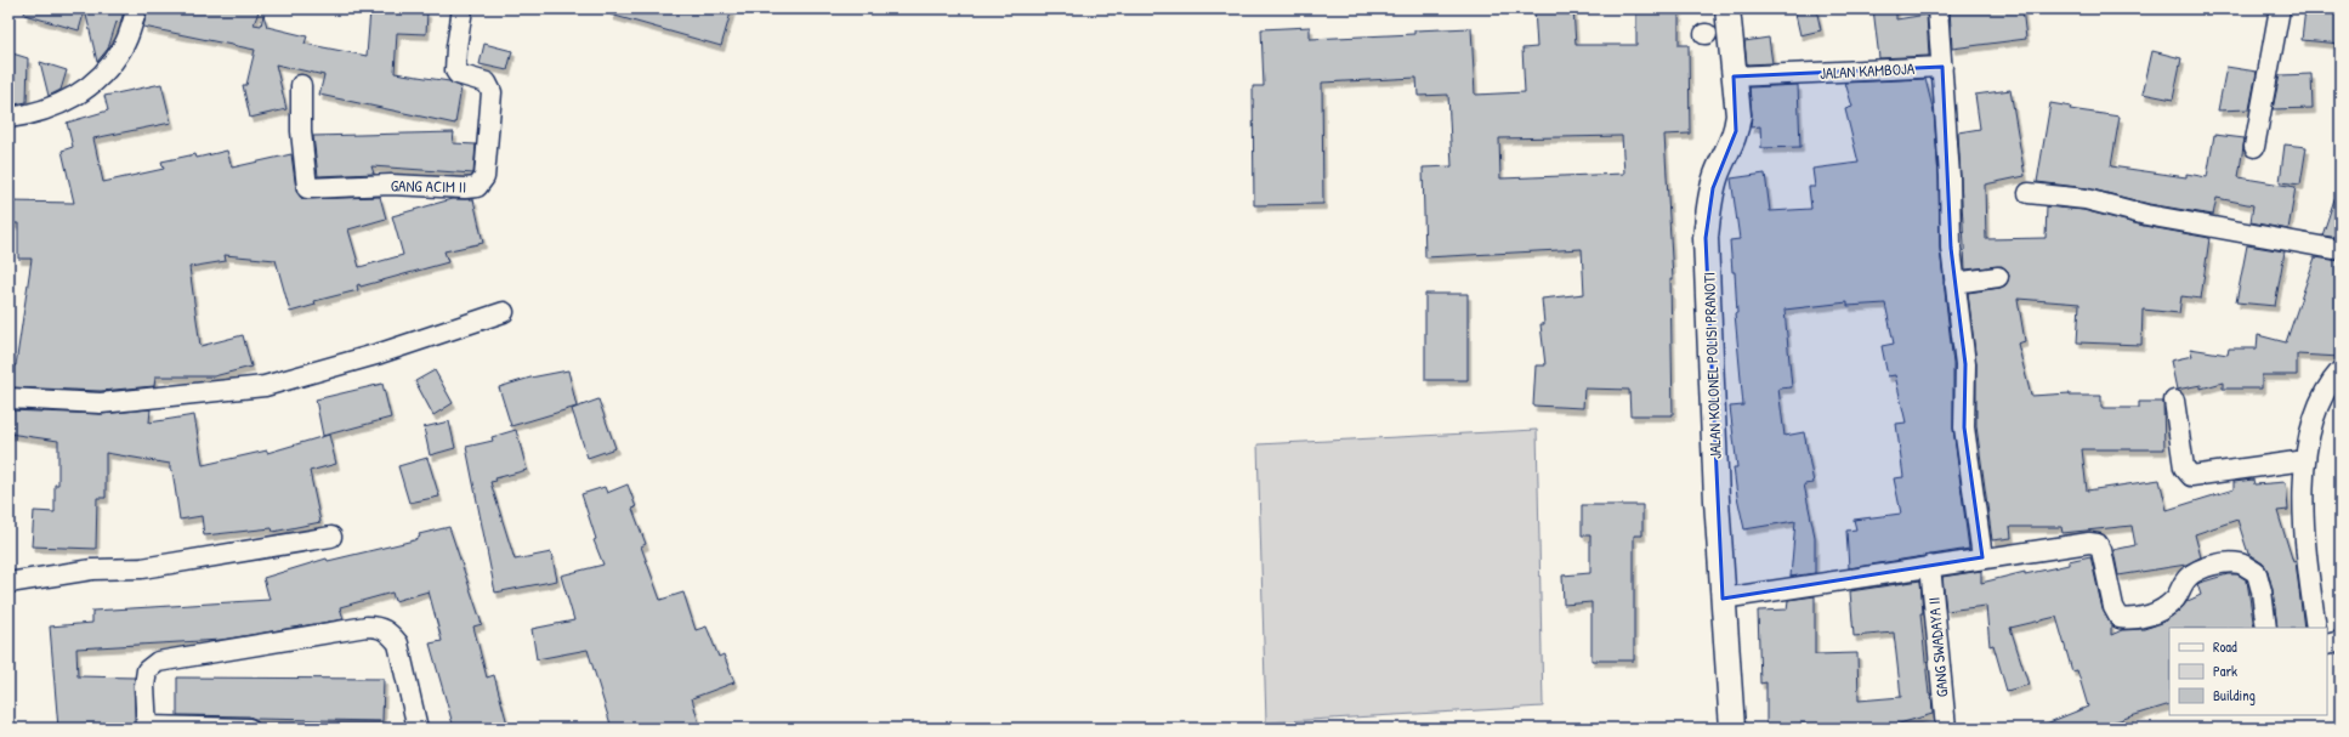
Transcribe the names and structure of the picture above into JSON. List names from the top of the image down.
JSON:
{
  "streets": {
    "street": [
      "JALAN KAMBOJA",
      "GANG ACIM II",
      "JALAN KOLONEL POLISI PRANOTI",
      "GANG SWADAYA II"
    ]
  },
  "crossings": [
    ["JALAN KAMBOJA", "JALAN KOLONEL POLISI PRANOTI"]
  ],
  "legend": ["Road", "Park", "Building"]
}
